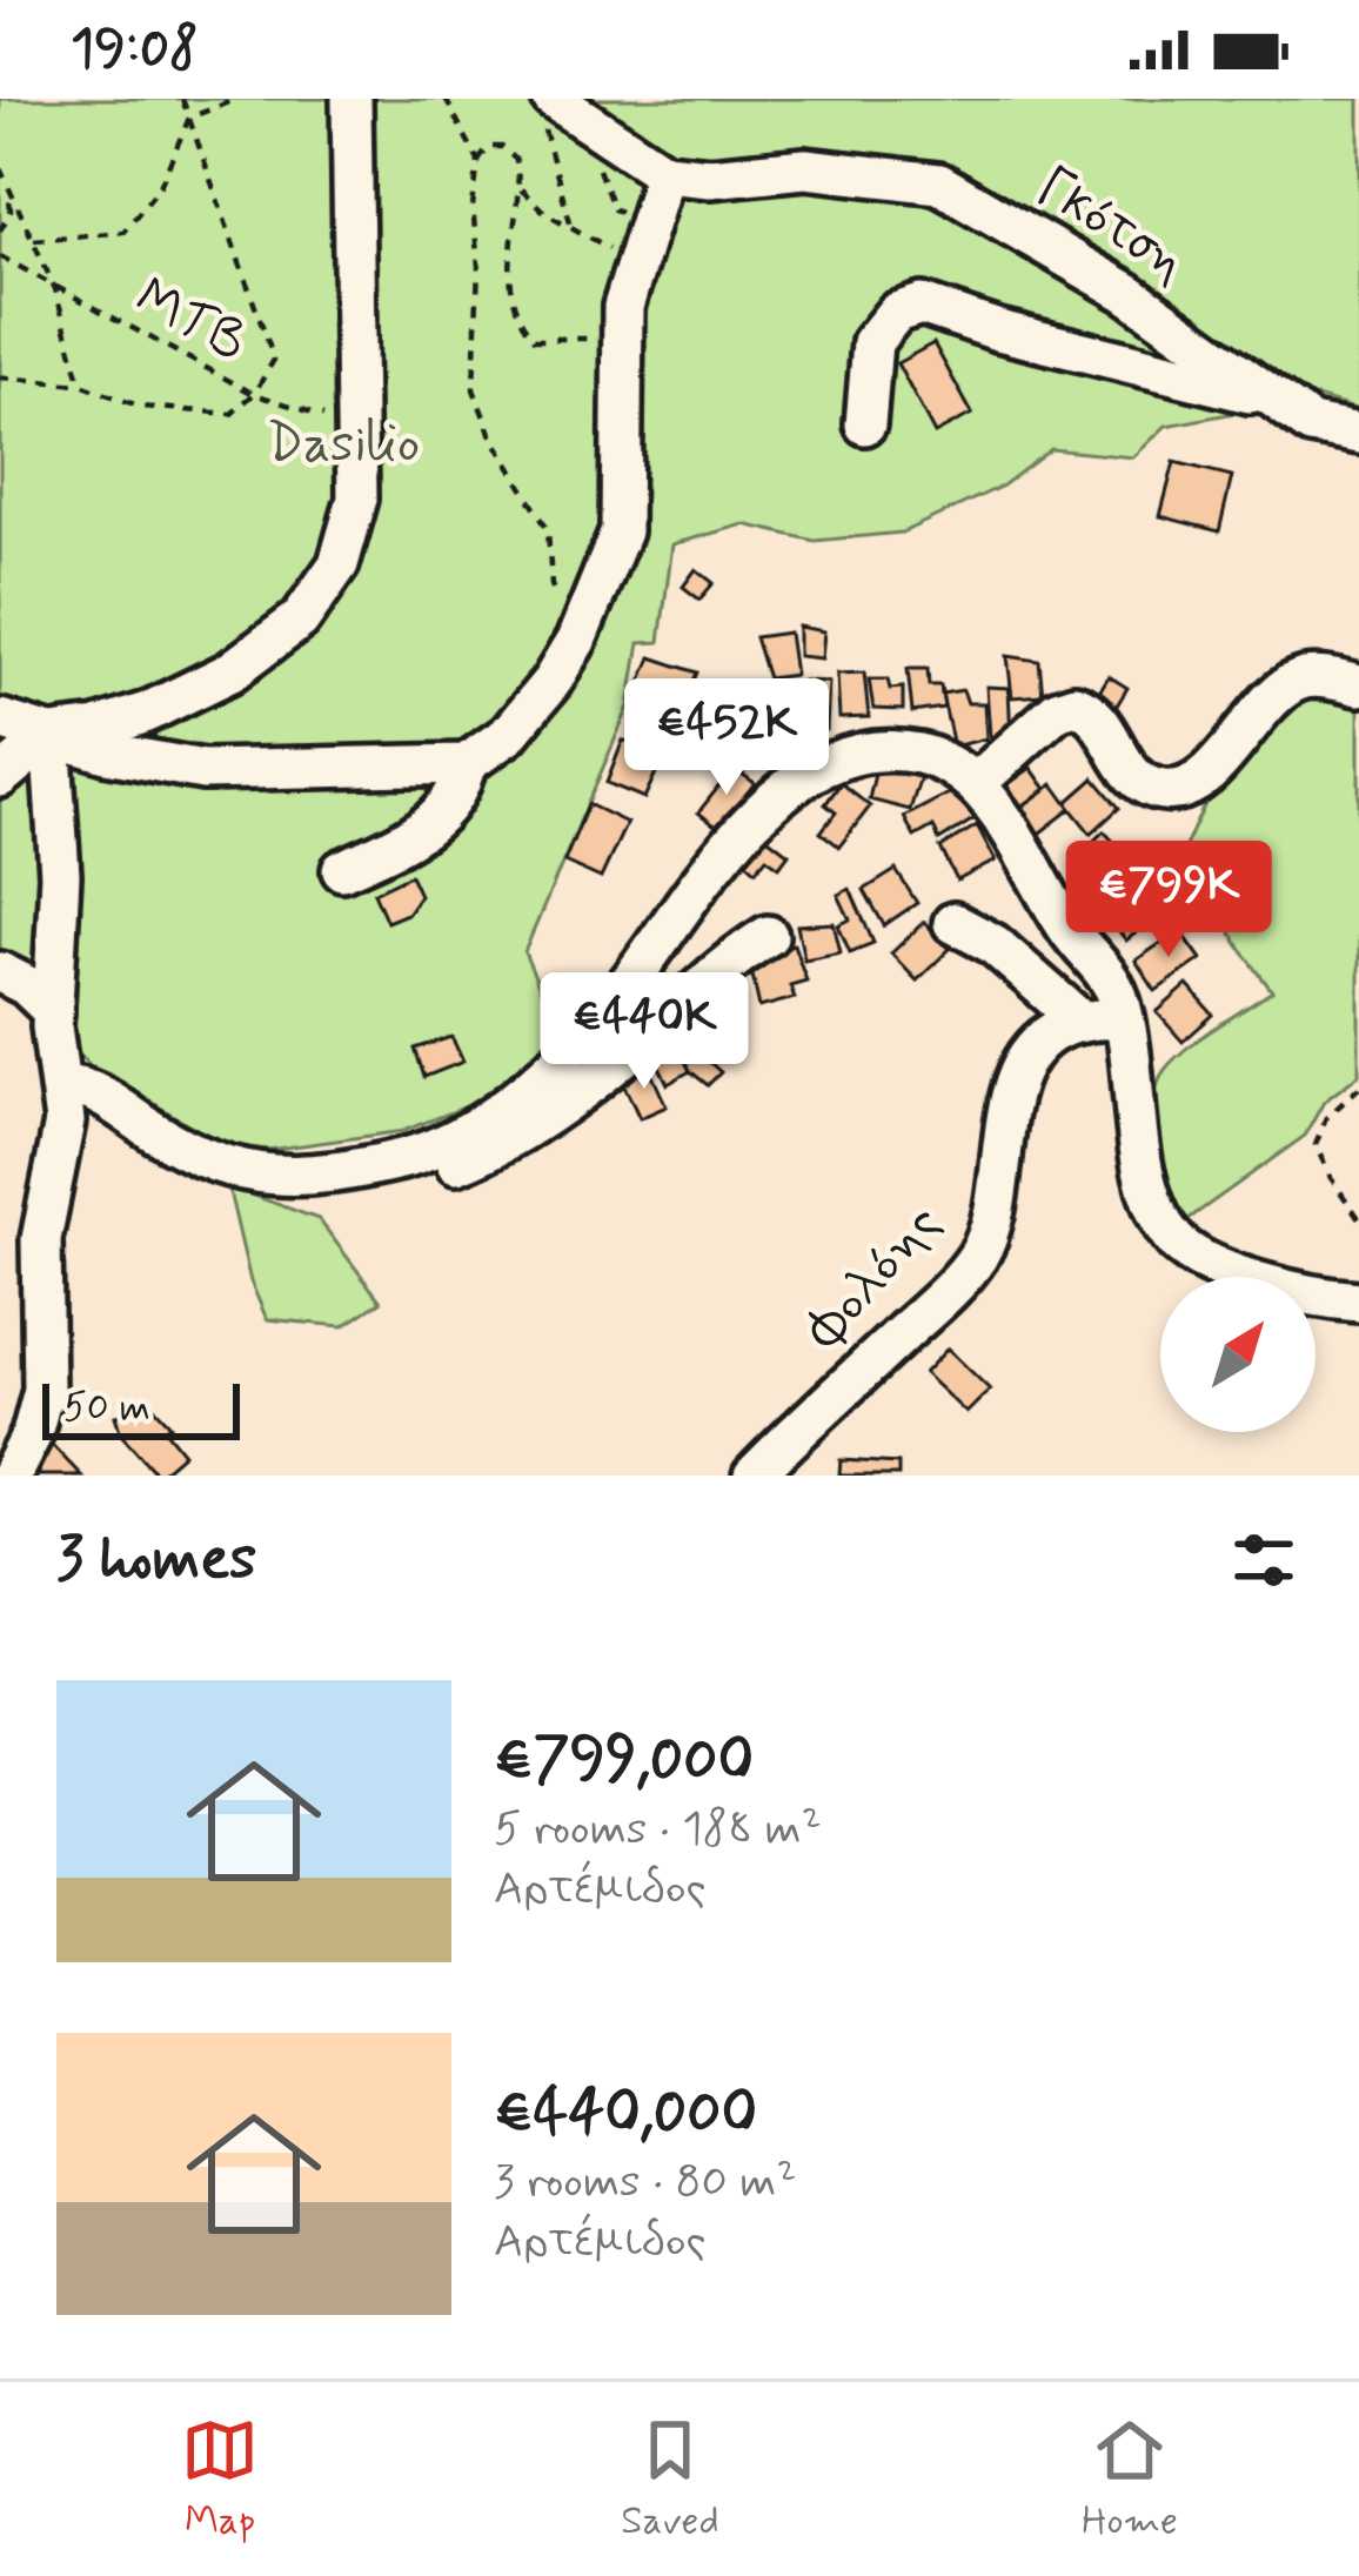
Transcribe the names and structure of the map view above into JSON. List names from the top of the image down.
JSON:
{
  "streets": {
    "street": ["Γκότση", "Φολόης"],
    "path": ["MTB"]
  },
  "parks": ["Dasilio"],
  "scale_bar": "50 m",
  "north": "top right",
  "page": {
    "status": "19:08",
    "price": ["€452K", "€799K", "€440K"],
    "scale": "50 m",
    "heading": "3 homes",
    "list": [
      {
        "name": "€799,000",
        "note": "5 rooms · 188 m² · Αρτέμιδος"
      },
      {
        "name": "€440,000",
        "note": "3 rooms · 80 m² · Αρτέμιδος"
      }
    ],
    "tabs": ["Map", "Saved", "Home"]
  }
}
